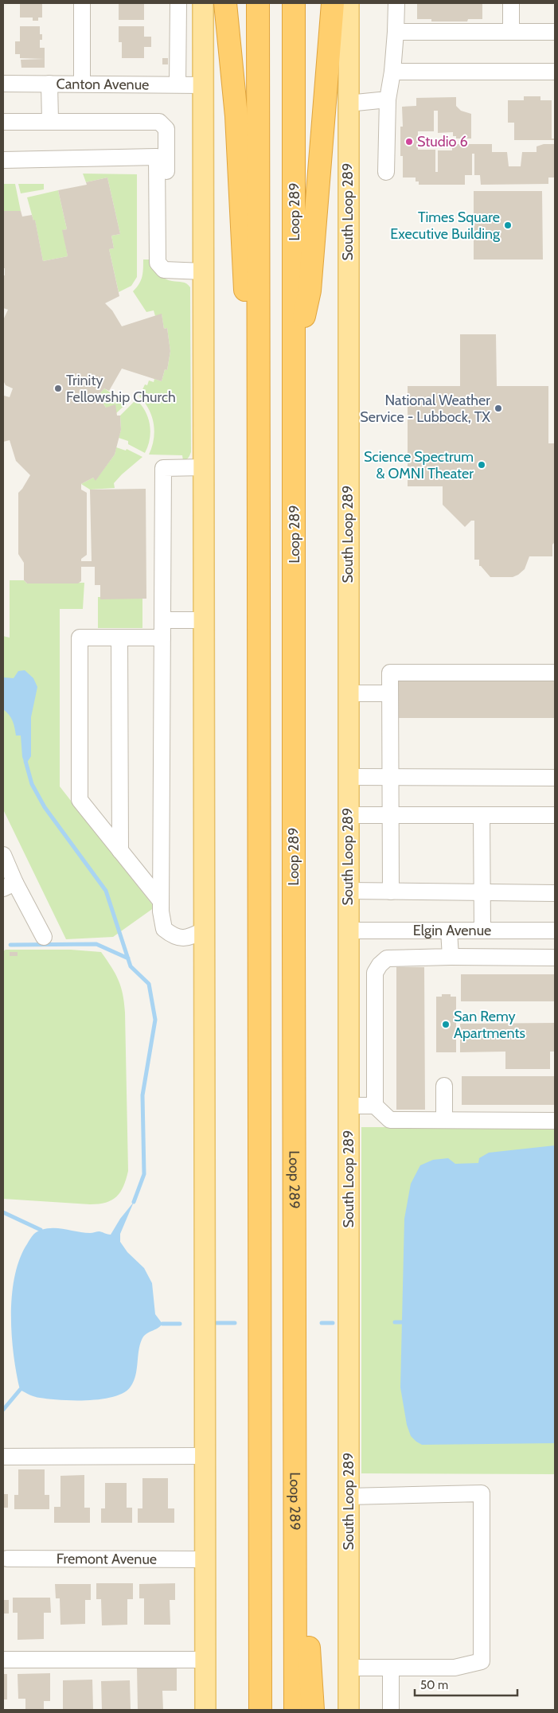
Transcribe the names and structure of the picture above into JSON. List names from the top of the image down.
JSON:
{
  "streets": {
    "highway": ["Loop 289"],
    "main road": ["South Loop 289"],
    "street": ["Canton Avenue", "Elgin Avenue", "Fremont Avenue"]
  },
  "crossings": [
    ["South Loop 289", "Elgin Avenue"]
  ],
  "places": [
    "Studio 6",
    "Times Square Executive Building",
    "Trinity Fellowship Church",
    "National Weather Service - Lubbock, TX",
    "Science Spectrum & OMNI Theater",
    "San Remy Apartments"
  ],
  "scale_bar": "50 m"
}
